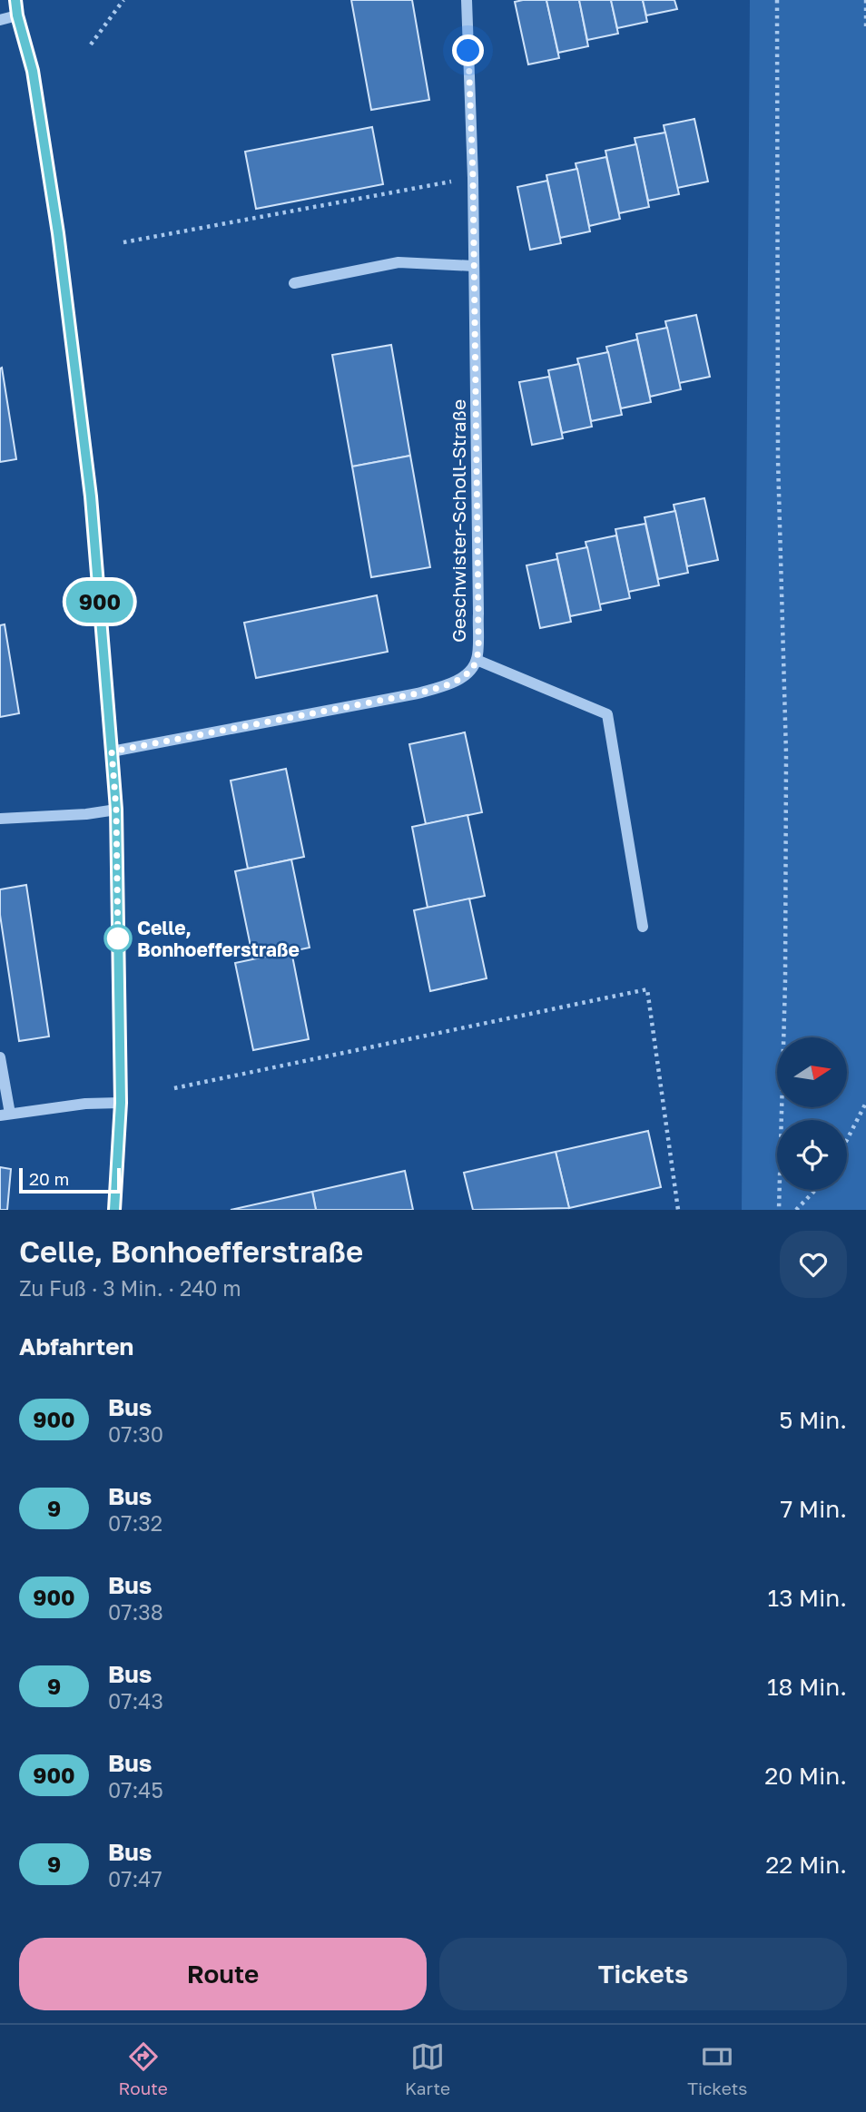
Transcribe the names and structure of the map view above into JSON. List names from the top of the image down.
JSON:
{
  "streets": {
    "street": ["Geschwister-Scholl-Straße"]
  },
  "places": ["Celle, Bonhoefferstraße"],
  "lines": ["bus line 900"],
  "scale_bar": "20 m",
  "north": "right",
  "page": {
    "on_map": "900",
    "scale": "20 m",
    "heading": [
      ["Celle, Bonhoefferstraße", "Zu Fuß · 3 Min. · 240 m"],
      "Abfahrten"
    ],
    "list": [
      {
        "mark": "900",
        "name": "Bus",
        "note": "07:30",
        "value": "5 Min."
      },
      {
        "mark": "9",
        "name": "Bus",
        "note": "07:32",
        "value": "7 Min."
      },
      {
        "mark": "900",
        "name": "Bus",
        "note": "07:38",
        "value": "13 Min."
      },
      {
        "mark": "9",
        "name": "Bus",
        "note": "07:43",
        "value": "18 Min."
      },
      {
        "mark": "900",
        "name": "Bus",
        "note": "07:45",
        "value": "20 Min."
      },
      {
        "mark": "9",
        "name": "Bus",
        "note": "07:47",
        "value": "22 Min."
      }
    ],
    "buttons": ["Route", "Tickets"],
    "tabs": ["Route", "Karte", "Tickets"]
  }
}
